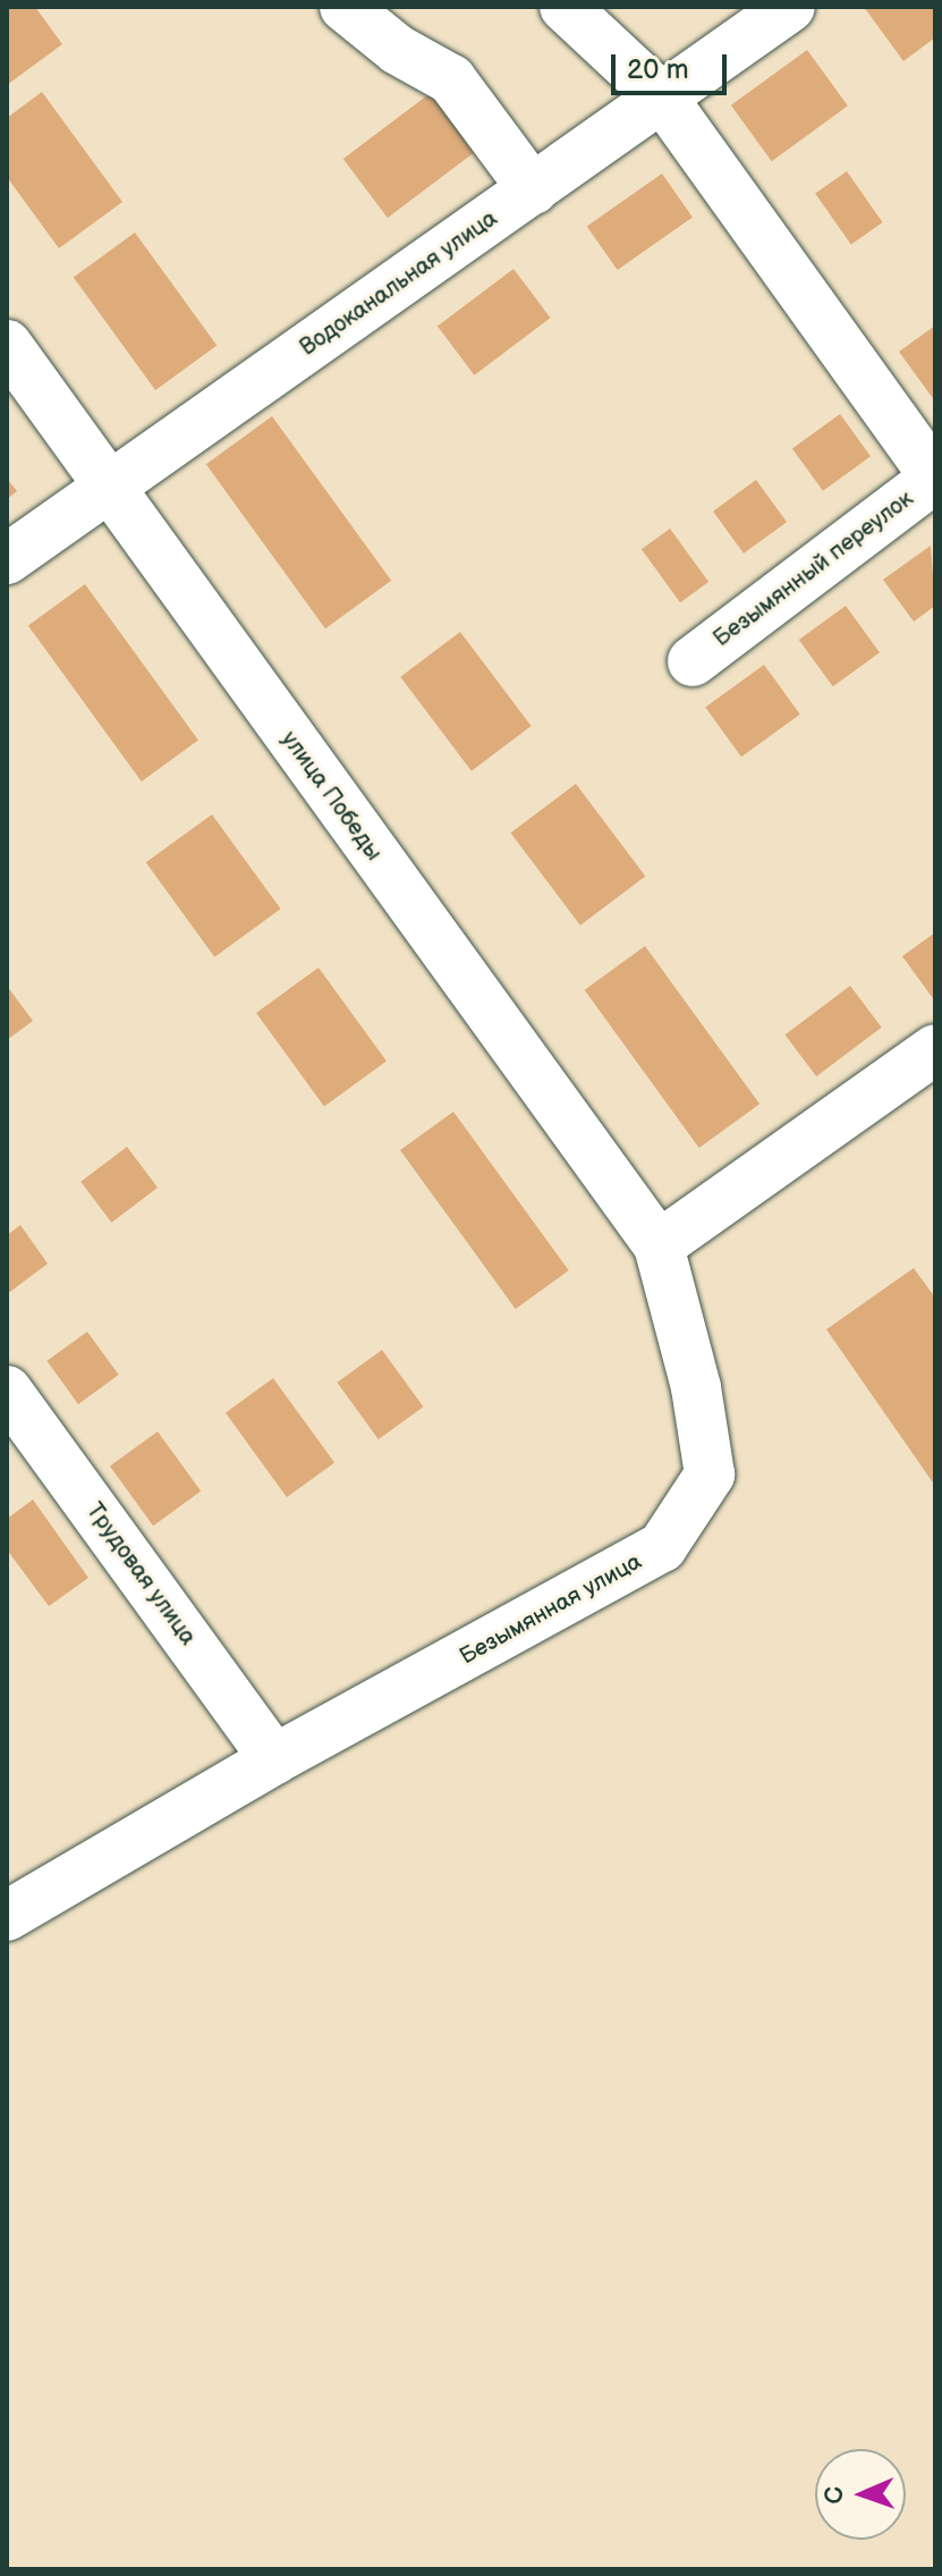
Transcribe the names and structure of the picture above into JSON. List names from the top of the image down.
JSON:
{
  "streets": {
    "street": [
      "Водоканальная улица",
      "Безымянный переулок",
      "улица Победы",
      "Трудовая улица",
      "Безымянная улица"
    ]
  },
  "crossings": [
    ["Водоканальная улица", "улица Победы"],
    ["улица Победы", "Безымянная улица"],
    ["Трудовая улица", "Безымянная улица"]
  ],
  "scale_bar": "20 m",
  "north": "left"
}
